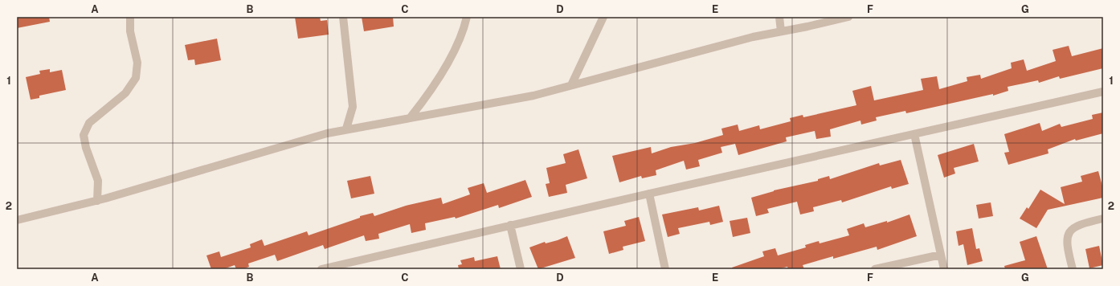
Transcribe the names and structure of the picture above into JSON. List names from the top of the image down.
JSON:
{
  "grid": {
    "columns": [
      "A",
      "B",
      "C",
      "D",
      "E",
      "F",
      "G"
    ],
    "rows": ["1", "2"]
  }
}
